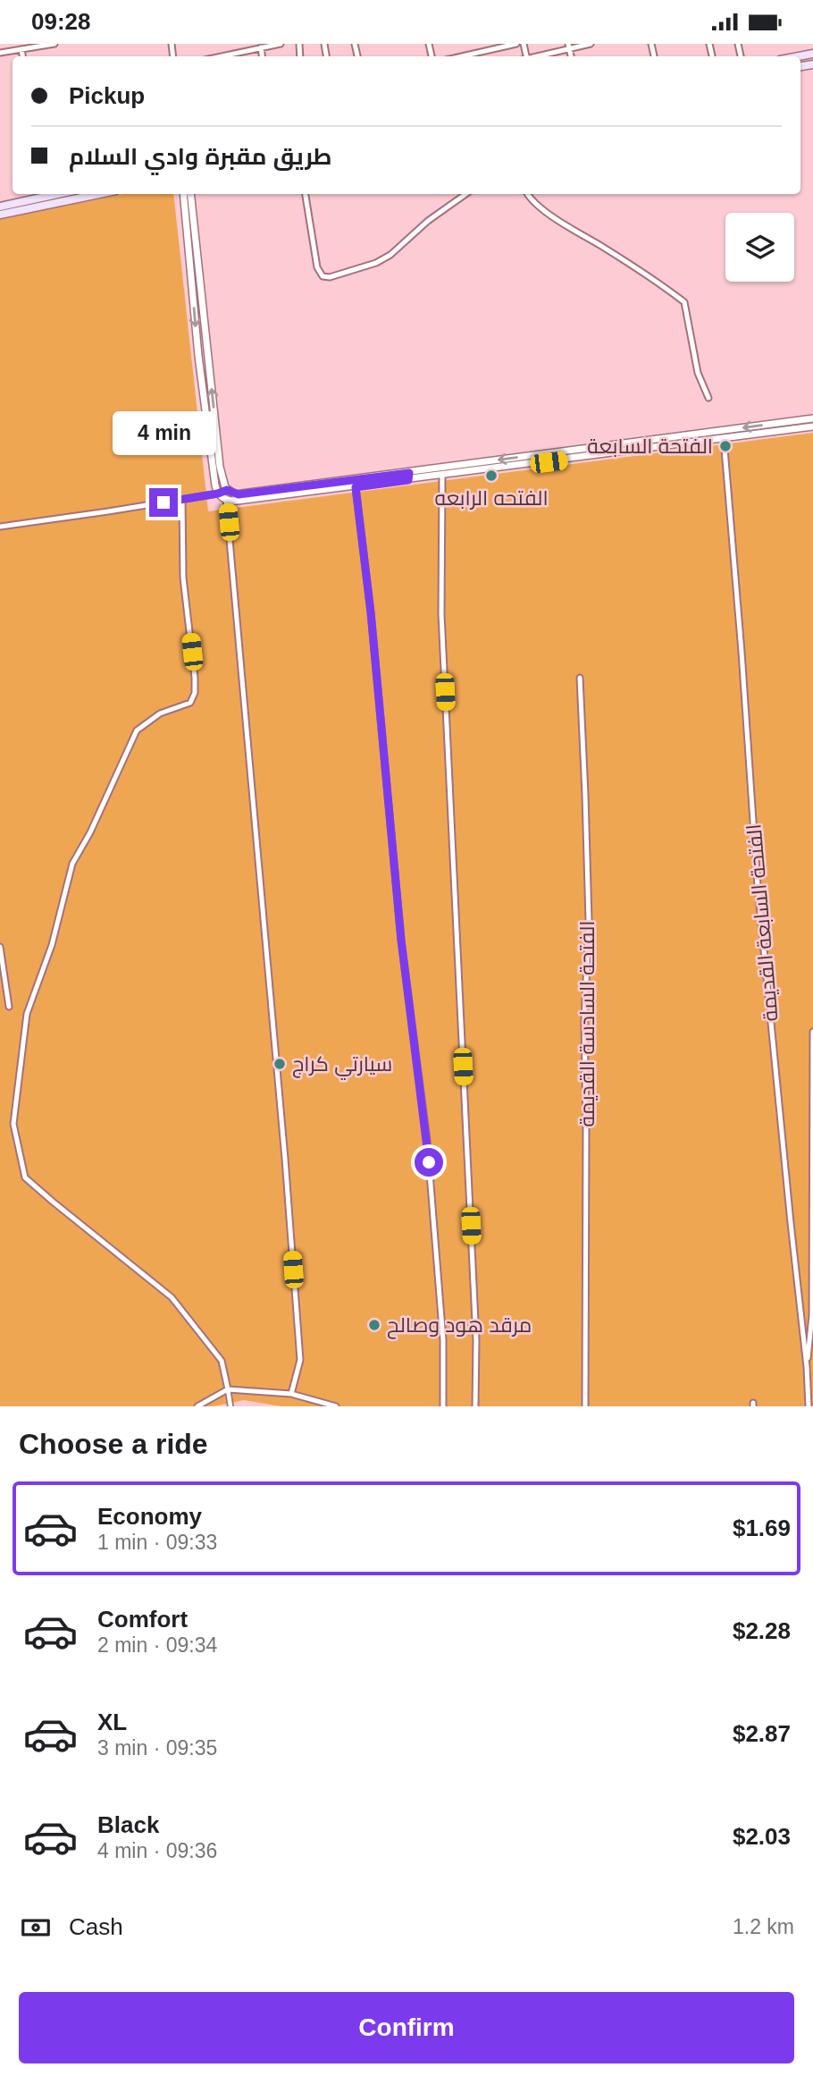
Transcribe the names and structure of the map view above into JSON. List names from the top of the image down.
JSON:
{
  "streets": {
    "street": ["الفتحة السابعة القديمة", "الفتحة السادسة القديمة"]
  },
  "places": [
    "الفتحة السابعة",
    "الفتحه الرابعه",
    "سيارتي كراج",
    "مرقد هود وصالح"
  ],
  "page": {
    "status": "09:28",
    "banner": ["Pickup", "طريق مقبرة وادي السلام"],
    "bubble": "4 min",
    "heading": "Choose a ride",
    "list": [
      {
        "name": "Economy",
        "note": "1 min · 09:33",
        "value": "$1.69"
      },
      {
        "name": "Comfort",
        "note": "2 min · 09:34",
        "value": "$2.28"
      },
      {
        "name": "XL",
        "note": "3 min · 09:35",
        "value": "$2.87"
      },
      {
        "name": "Black",
        "note": "4 min · 09:36",
        "value": "$2.03"
      }
    ],
    "pay": ["Cash", "1.2 km"],
    "buttons": "Confirm"
  }
}
